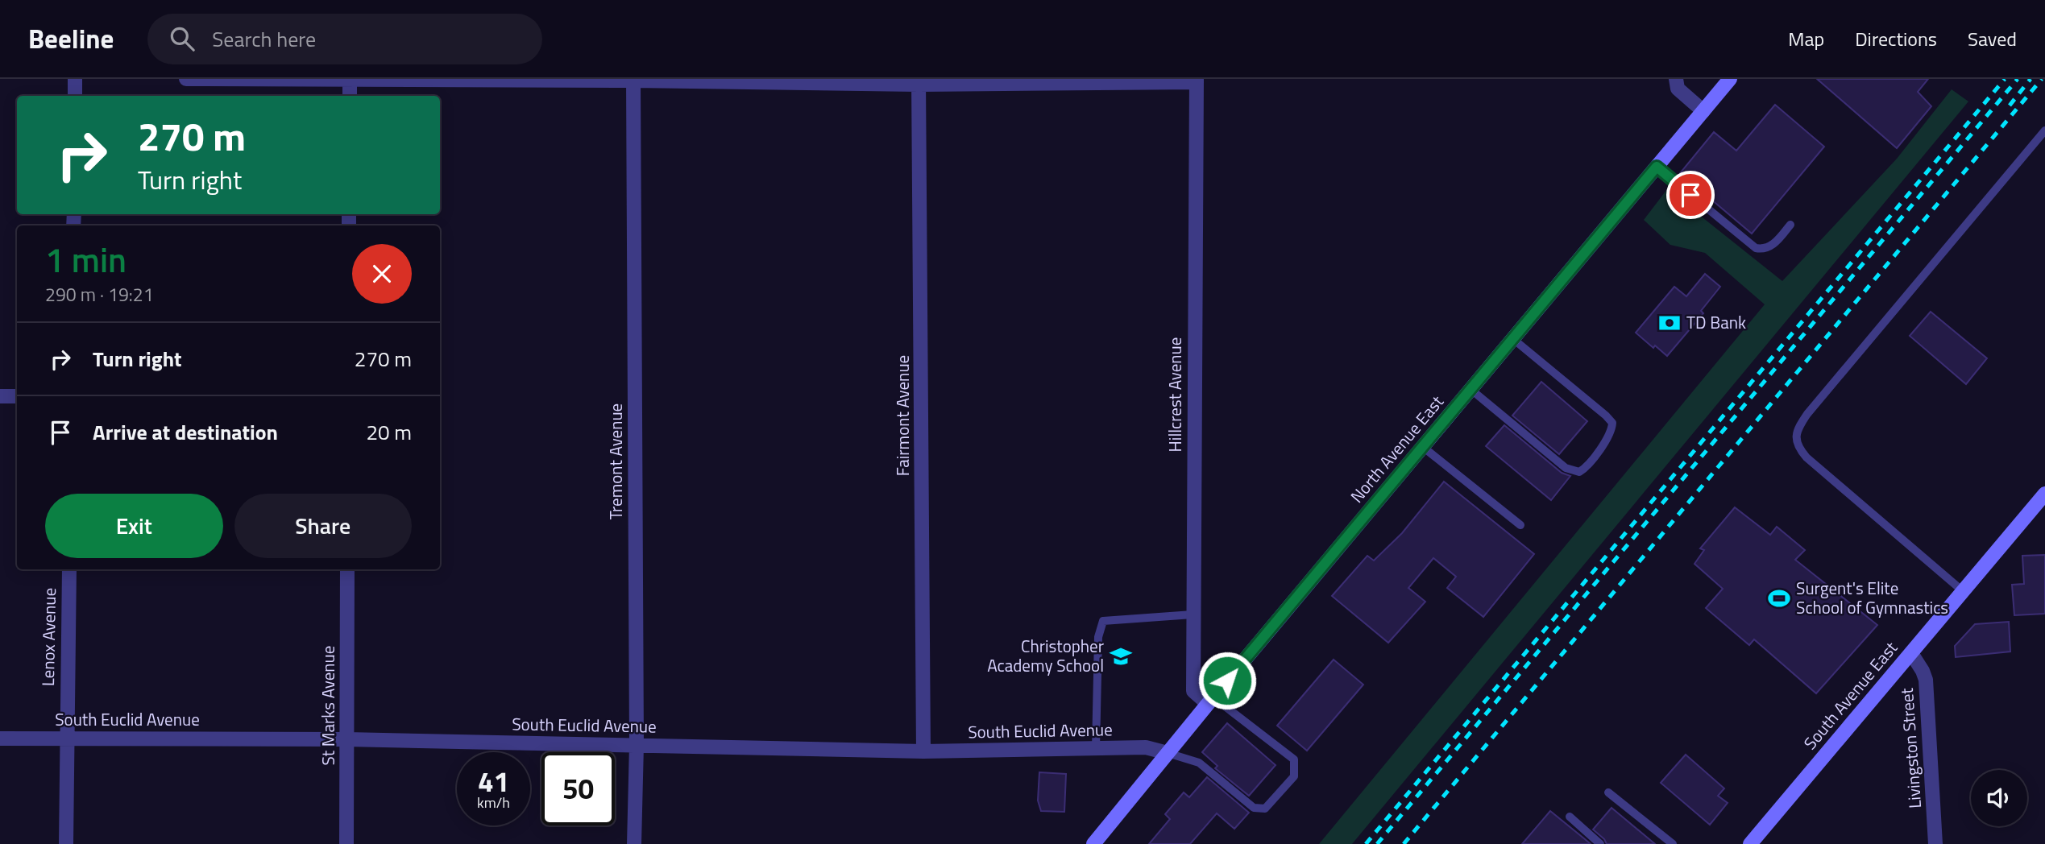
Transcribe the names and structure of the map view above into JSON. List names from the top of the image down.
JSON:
{
  "streets": {
    "main road": ["North Avenue East", "South Avenue East"],
    "street": [
      "Hillcrest Avenue",
      "Fairmont Avenue",
      "Tremont Avenue",
      "Lenox Avenue",
      "St Marks Avenue",
      "South Euclid Avenue",
      "Livingston Street"
    ]
  },
  "crossings": [
    ["Hillcrest Avenue", "North Avenue East"],
    ["Fairmont Avenue", "South Euclid Avenue"],
    ["North Avenue East", "South Euclid Avenue"],
    ["Tremont Avenue", "South Euclid Avenue"],
    ["Lenox Avenue", "South Euclid Avenue"],
    ["South Avenue East", "Livingston Street"],
    ["St Marks Avenue", "South Euclid Avenue"]
  ],
  "places": {
    "bank": ["TD Bank"],
    "sports": ["Surgent's Elite School of Gymnastics"],
    "school or university": ["Christopher Academy School"]
  },
  "page": {
    "header": "Beeline",
    "search": "Search here",
    "nav": ["Map", "Directions", "Saved"],
    "turn": ["270 m", "Turn right"],
    "heading": ["1 min", "290 m · 19:21"],
    "list": [
      {
        "name": "Turn right",
        "value": "270 m"
      },
      {
        "name": "Arrive at destination",
        "value": "20 m"
      }
    ],
    "buttons": ["Exit", "Share"],
    "speed": "41 km/h",
    "limit": "50"
  }
}
